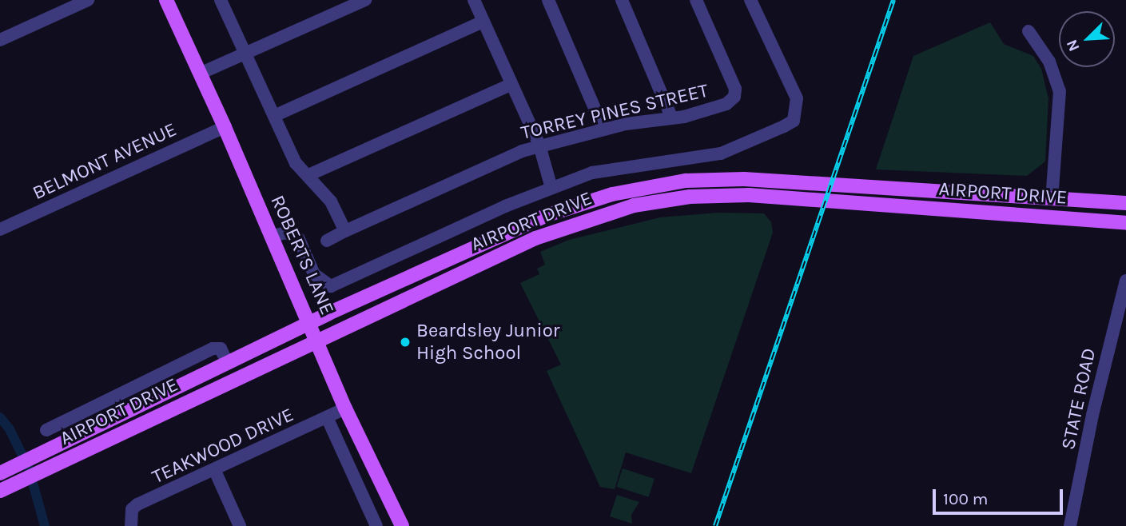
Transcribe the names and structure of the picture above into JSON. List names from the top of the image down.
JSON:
{
  "streets": {
    "main road": ["AIRPORT DRIVE", "ROBERTS LANE"],
    "street": [
      "TORREY PINES STREET",
      "BELMONT AVENUE",
      "STATE ROAD",
      "TEAKWOOD DRIVE"
    ]
  },
  "crossings": [
    ["BELMONT AVENUE", "ROBERTS LANE"],
    ["AIRPORT DRIVE", "ROBERTS LANE"],
    ["ROBERTS LANE", "TEAKWOOD DRIVE"]
  ],
  "places": ["Beardsley Junior High School"],
  "scale_bar": "100 m",
  "north": "bottom left"
}
